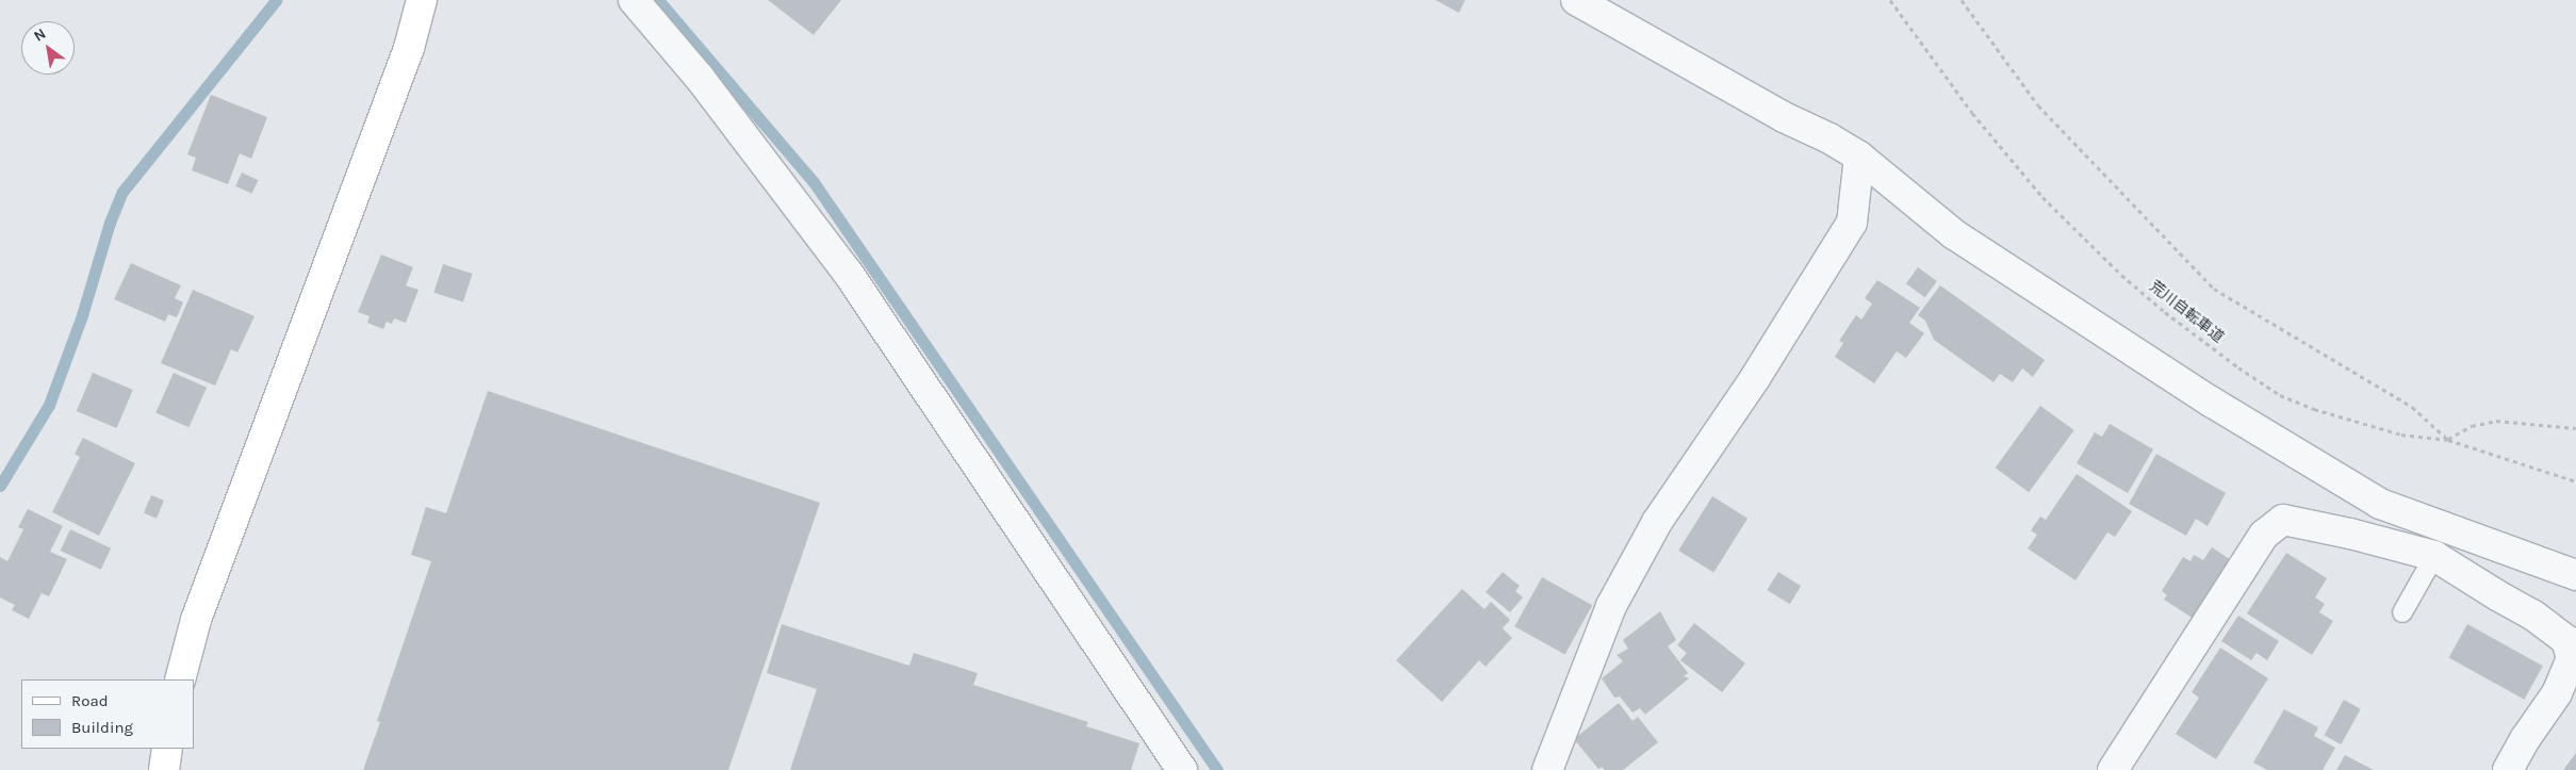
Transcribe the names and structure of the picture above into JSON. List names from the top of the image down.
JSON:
{
  "streets": {
    "path": ["荒川自転車道"]
  },
  "legend": ["Road", "Building"],
  "north": "top left"
}
